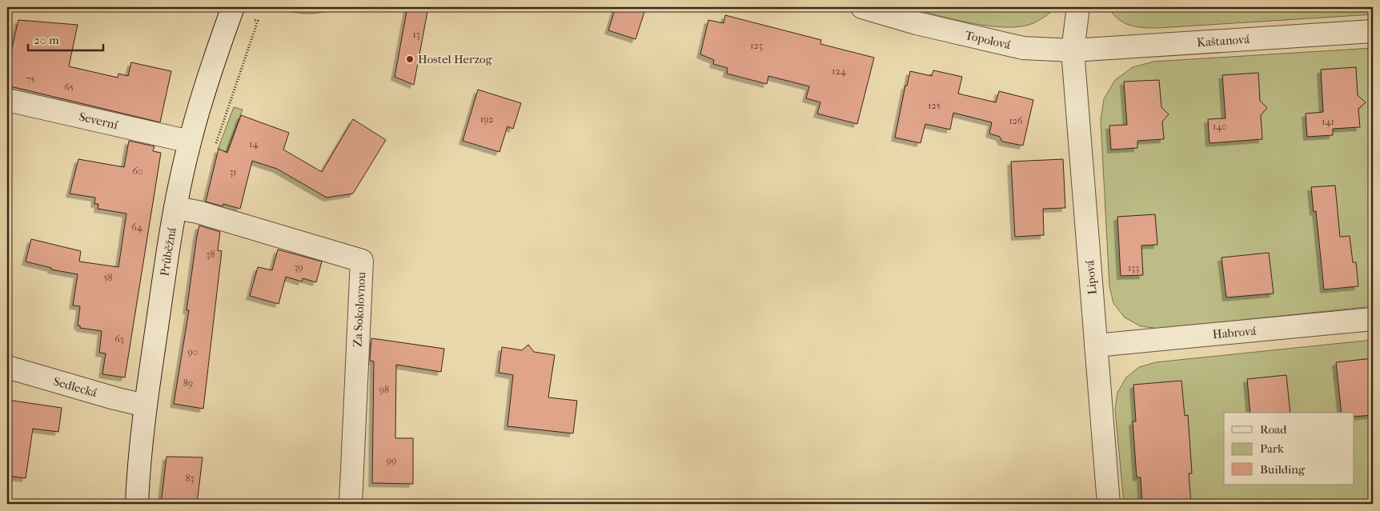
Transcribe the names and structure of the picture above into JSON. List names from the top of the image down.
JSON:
{
  "streets": {
    "street": [
      "Topolová",
      "Kaštanová",
      "Severní",
      "Průběžná",
      "Lipová",
      "Za Sokolovnou",
      "Habrová",
      "Sedlecká"
    ]
  },
  "crossings": [
    ["Topolová", "Kaštanová"],
    ["Topolová", "Lipová"],
    ["Kaštanová", "Lipová"],
    ["Severní", "Průběžná"],
    ["Průběžná", "Za Sokolovnou"],
    ["Průběžná", "Sedlecká"],
    ["Lipová", "Habrová"]
  ],
  "places": ["Hostel Herzog"],
  "house_numbers": [
    "13",
    "123",
    "124",
    "75",
    "65",
    "125",
    "192",
    "126",
    "141",
    "140",
    "14",
    "60",
    "31",
    "64",
    "38",
    "39",
    "133",
    "58",
    "63",
    "90",
    "89",
    "98",
    "99",
    "83"
  ],
  "legend": ["Road", "Park", "Building"],
  "scale_bar": "20 m"
}
